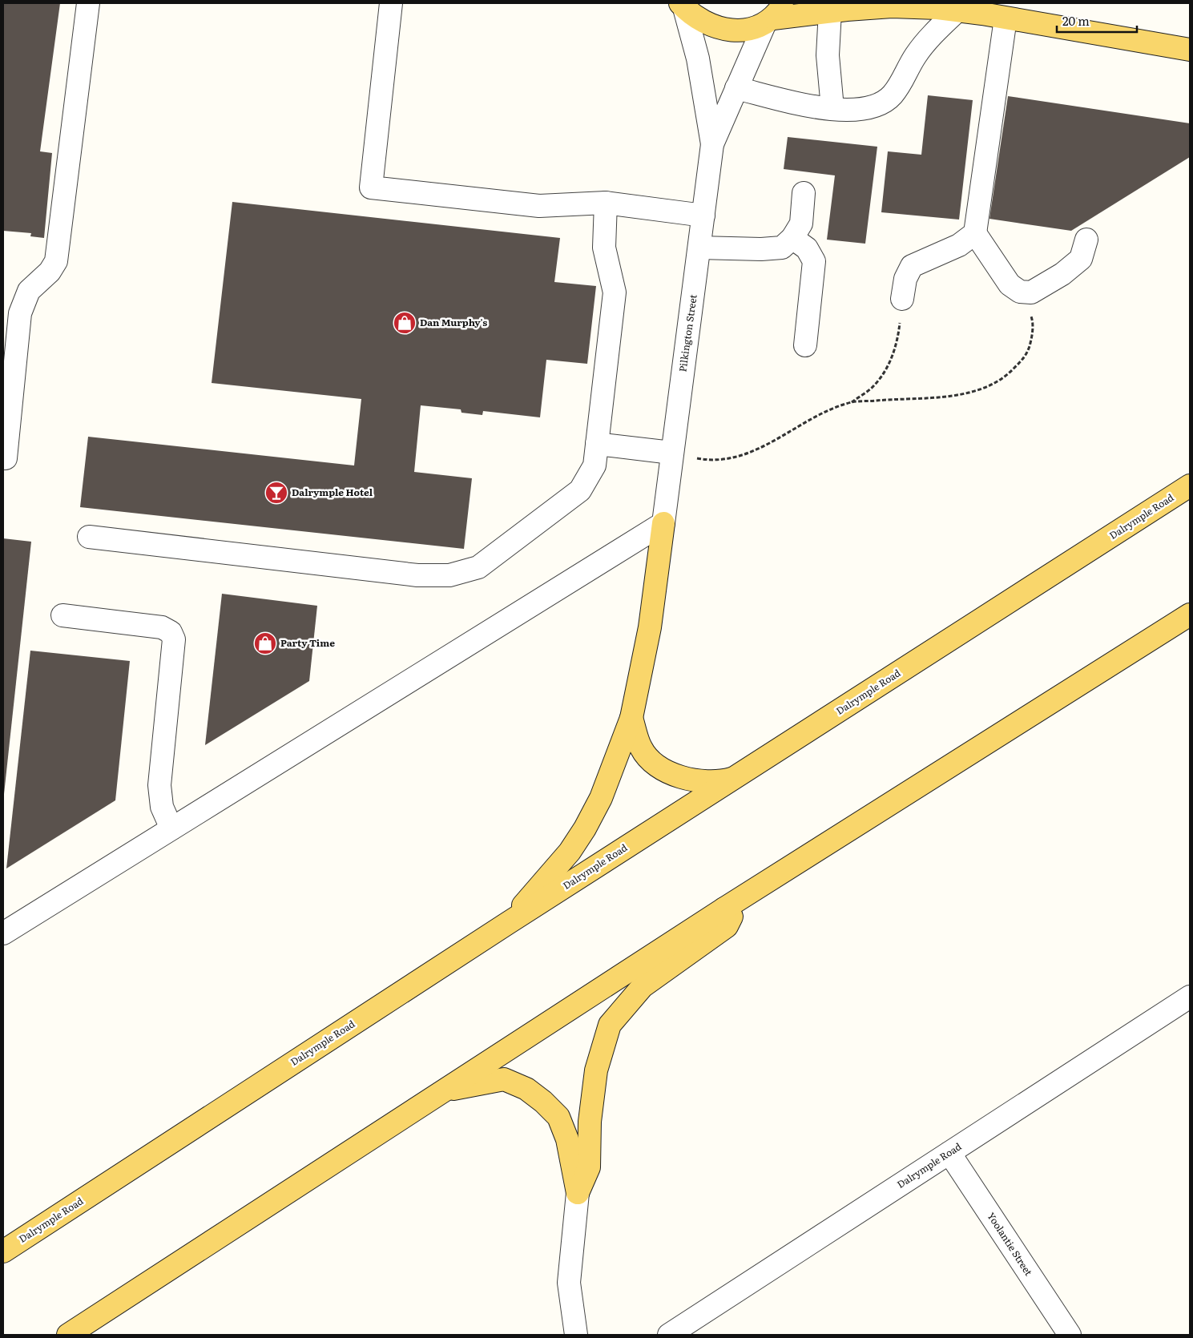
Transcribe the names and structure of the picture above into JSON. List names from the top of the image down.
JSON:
{
  "streets": {
    "main road": ["Dalrymple Road"],
    "street": ["Pilkington Street", "Yoolantie Street"]
  },
  "crossings": [
    ["Dalrymple Road", "Yoolantie Street"]
  ],
  "places": {
    "shop": ["Dan Murphy's", "Party Time"],
    "bar": ["Dalrymple Hotel"]
  },
  "scale_bar": "20 m"
}
